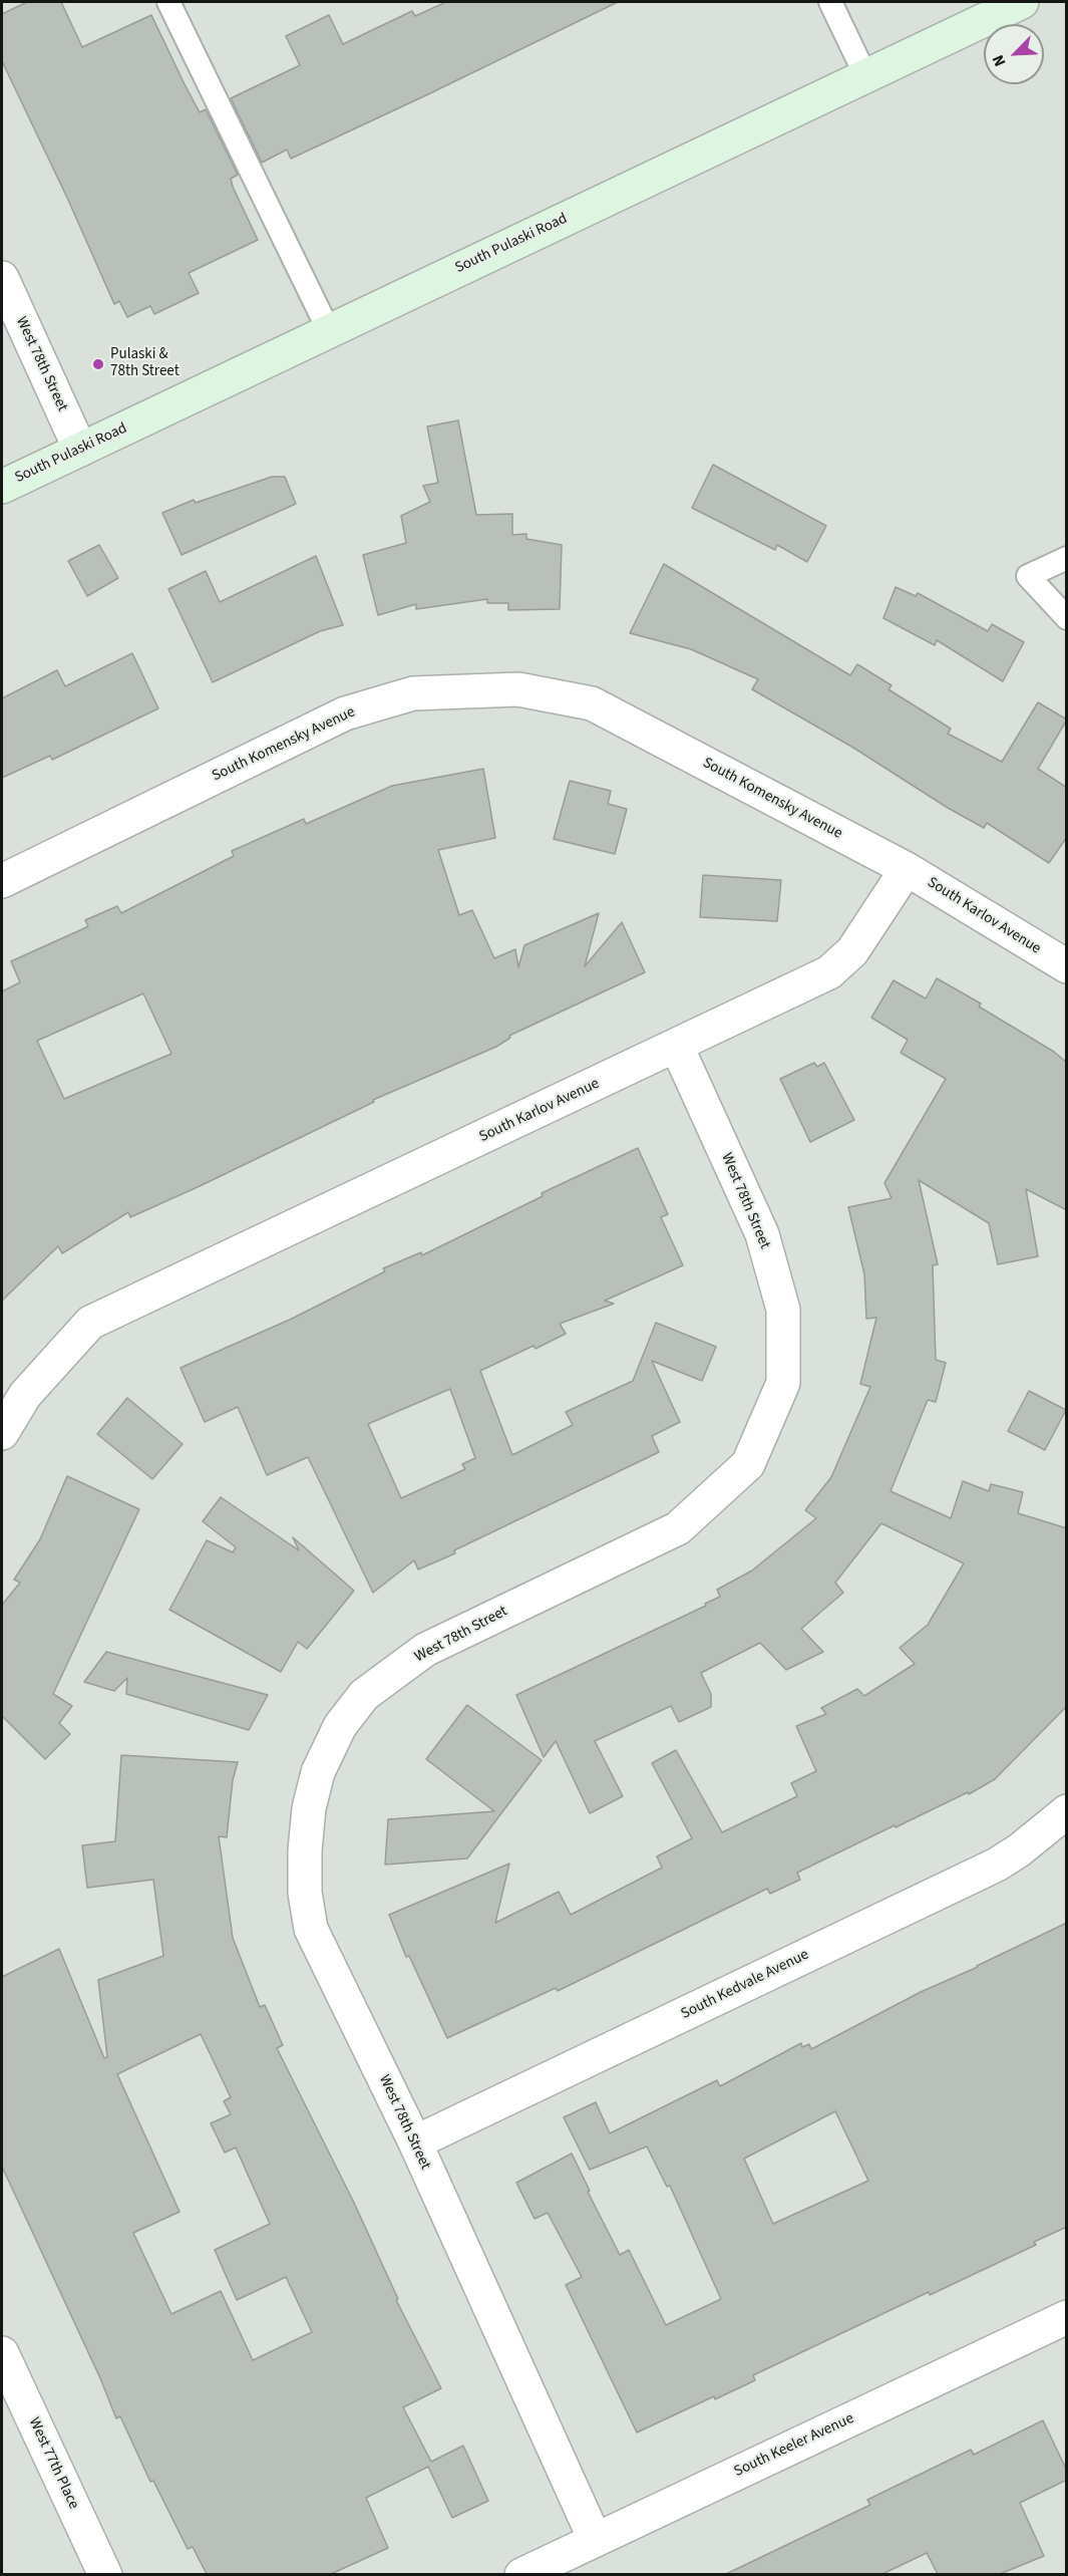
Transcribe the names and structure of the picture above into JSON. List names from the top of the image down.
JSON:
{
  "streets": {
    "main road": ["South Pulaski Road"],
    "street": [
      "West 78th Street",
      "South Komensky Avenue",
      "South Karlov Avenue",
      "South Kedvale Avenue",
      "South Keeler Avenue",
      "West 77th Place"
    ]
  },
  "crossings": [
    ["South Pulaski Road", "West 78th Street"],
    ["West 78th Street", "South Karlov Avenue"],
    ["West 78th Street", "South Kedvale Avenue"],
    ["West 78th Street", "South Keeler Avenue"],
    ["South Komensky Avenue", "South Karlov Avenue"]
  ],
  "places": ["Pulaski & 78th Street"],
  "north": "bottom left"
}
